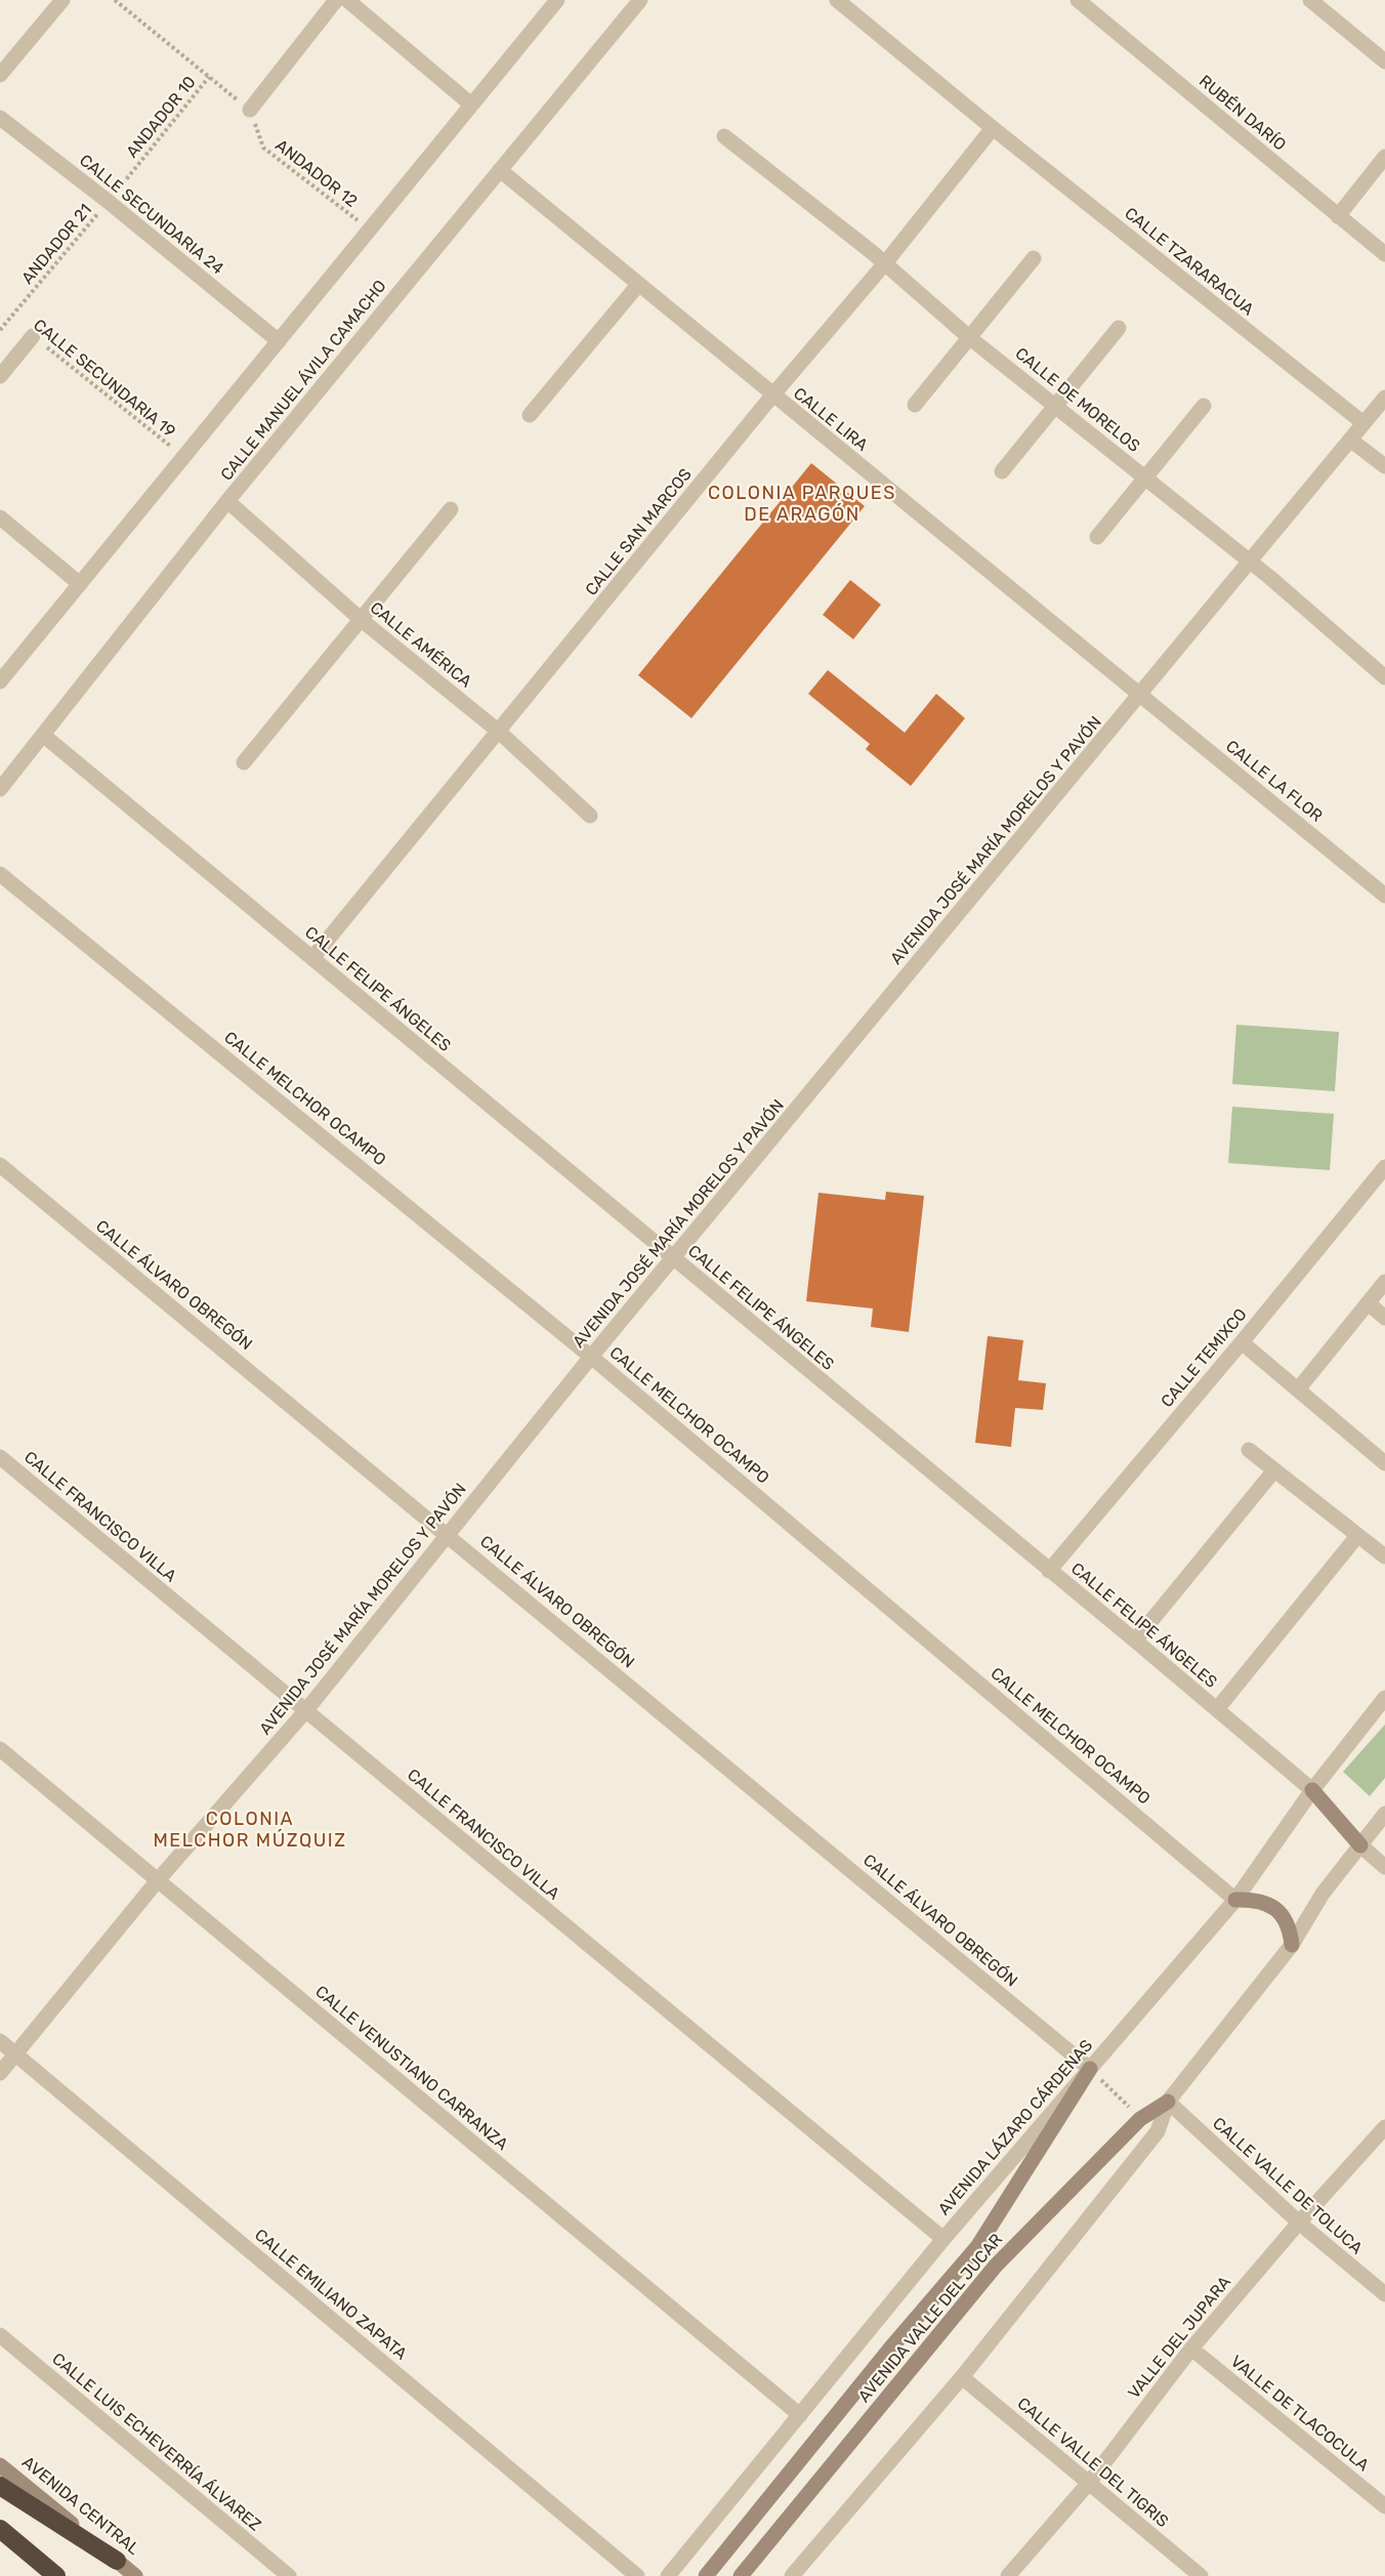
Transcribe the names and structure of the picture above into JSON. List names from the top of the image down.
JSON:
{
  "streets": {
    "main road": ["AVENIDA VALLE DEL JUCAR", "AVENIDA CENTRAL"],
    "street": [
      "RUBÉN DARÍO",
      "CALLE SECUNDARIA 24",
      "CALLE TZARARACUA",
      "CALLE MANUEL ÁVILA CAMACHO",
      "CALLE DE MORELOS",
      "CALLE LIRA",
      "CALLE SAN MARCOS",
      "CALLE AMÉRICA",
      "CALLE LA FLOR",
      "AVENIDA JOSÉ MARÍA MORELOS Y PAVÓN",
      "CALLE FELIPE ÁNGELES",
      "CALLE MELCHOR OCAMPO",
      "CALLE ÁLVARO OBREGÓN",
      "CALLE TEMIXCO",
      "CALLE FRANCISCO VILLA",
      "CALLE VENUSTIANO CARRANZA",
      "AVENIDA LÁZARO CÁRDENAS",
      "CALLE VALLE DE TOLUCA",
      "CALLE EMILIANO ZAPATA",
      "VALLE DEL JUPARA",
      "VALLE DE TLACOCULA",
      "CALLE LUIS ECHEVERRÍA ÁLVAREZ",
      "CALLE VALLE DEL TIGRIS"
    ],
    "path": [
      "ANDADOR 10",
      "ANDADOR 12",
      "ANDADOR 21",
      "CALLE SECUNDARIA 19"
    ]
  },
  "crossings": [
    ["ANDADOR 10", "CALLE SECUNDARIA 24"],
    ["ANDADOR 10", "ANDADOR 21"],
    ["CALLE SECUNDARIA 24", "ANDADOR 21"],
    ["ANDADOR 21", "CALLE SECUNDARIA 19"],
    ["CALLE TZARARACUA", "CALLE SAN MARCOS"],
    ["CALLE TZARARACUA", "AVENIDA JOSÉ MARÍA MORELOS Y PAVÓN"],
    ["CALLE MANUEL ÁVILA CAMACHO", "CALLE LIRA"],
    ["CALLE MANUEL ÁVILA CAMACHO", "CALLE AMÉRICA"],
    ["CALLE MANUEL ÁVILA CAMACHO", "CALLE FELIPE ÁNGELES"],
    ["CALLE DE MORELOS", "CALLE SAN MARCOS"],
    ["CALLE DE MORELOS", "AVENIDA JOSÉ MARÍA MORELOS Y PAVÓN"],
    ["CALLE LIRA", "CALLE SAN MARCOS"],
    ["CALLE LIRA", "CALLE LA FLOR"],
    ["CALLE LIRA", "AVENIDA JOSÉ MARÍA MORELOS Y PAVÓN"],
    ["CALLE SAN MARCOS", "CALLE AMÉRICA"],
    ["CALLE SAN MARCOS", "CALLE FELIPE ÁNGELES"],
    ["CALLE LA FLOR", "AVENIDA JOSÉ MARÍA MORELOS Y PAVÓN"],
    ["AVENIDA JOSÉ MARÍA MORELOS Y PAVÓN", "CALLE FELIPE ÁNGELES"],
    ["AVENIDA JOSÉ MARÍA MORELOS Y PAVÓN", "CALLE MELCHOR OCAMPO"],
    ["AVENIDA JOSÉ MARÍA MORELOS Y PAVÓN", "CALLE ÁLVARO OBREGÓN"],
    ["AVENIDA JOSÉ MARÍA MORELOS Y PAVÓN", "CALLE FRANCISCO VILLA"],
    ["AVENIDA JOSÉ MARÍA MORELOS Y PAVÓN", "CALLE VENUSTIANO CARRANZA"],
    ["AVENIDA JOSÉ MARÍA MORELOS Y PAVÓN", "CALLE EMILIANO ZAPATA"],
    ["CALLE FELIPE ÁNGELES", "CALLE TEMIXCO"],
    ["CALLE FELIPE ÁNGELES", "AVENIDA LÁZARO CÁRDENAS"],
    ["CALLE MELCHOR OCAMPO", "AVENIDA LÁZARO CÁRDENAS"],
    ["CALLE ÁLVARO OBREGÓN", "AVENIDA LÁZARO CÁRDENAS"],
    ["CALLE ÁLVARO OBREGÓN", "AVENIDA VALLE DEL JUCAR"],
    ["CALLE FRANCISCO VILLA", "AVENIDA LÁZARO CÁRDENAS"],
    ["CALLE VENUSTIANO CARRANZA", "AVENIDA LÁZARO CÁRDENAS"],
    ["AVENIDA LÁZARO CÁRDENAS", "AVENIDA VALLE DEL JUCAR"],
    ["CALLE VALLE DE TOLUCA", "AVENIDA VALLE DEL JUCAR"],
    ["CALLE VALLE DE TOLUCA", "VALLE DEL JUPARA"],
    ["VALLE DEL JUPARA", "VALLE DE TLACOCULA"],
    ["VALLE DEL JUPARA", "CALLE VALLE DEL TIGRIS"]
  ],
  "districts": ["COLONIA PARQUES DE ARAGÓN", "COLONIA MELCHOR MÚZQUIZ"]
}
